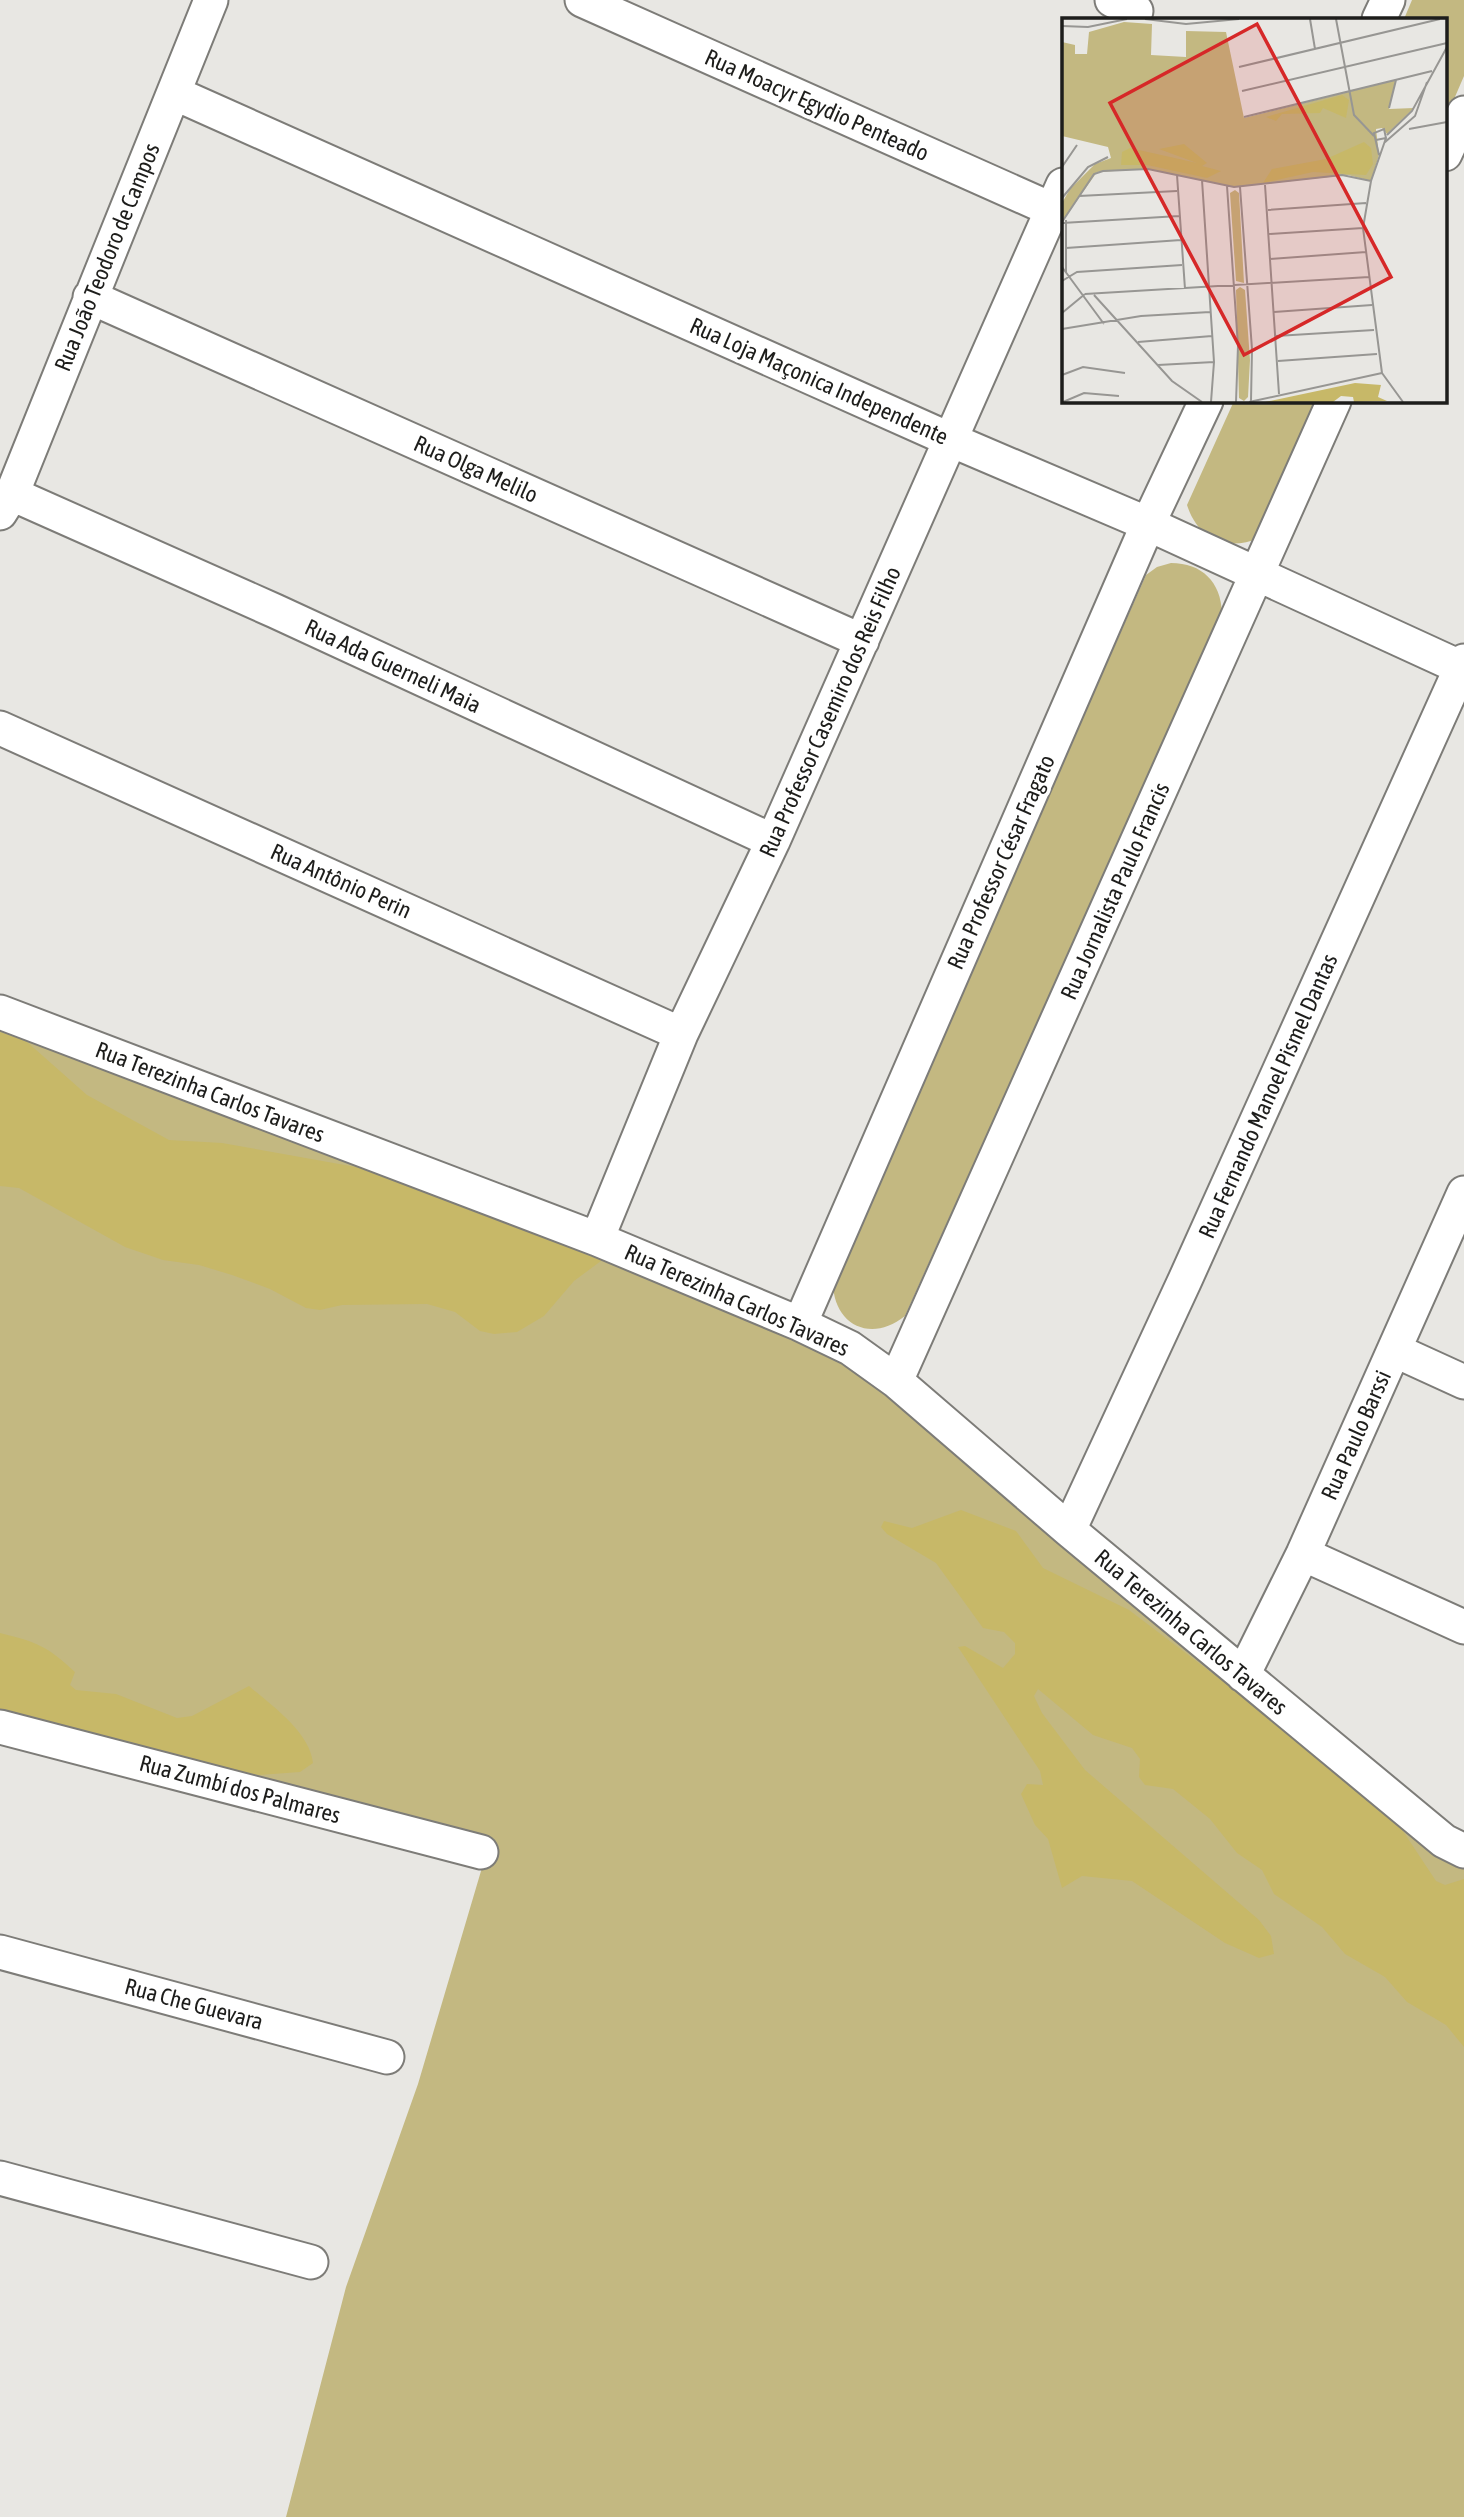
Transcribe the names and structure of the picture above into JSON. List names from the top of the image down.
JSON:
{
  "streets": {
    "street": [
      "Rua Moacyr Egydio Penteado",
      "Rua João Teodoro de Campos",
      "Rua Loja Maçonica Independente",
      "Rua Olga Melilo",
      "Rua Ada Guerneli Maia",
      "Rua Professor Casemiro dos Reis Filho",
      "Rua Professor César Fragato",
      "Rua Antônio Perin",
      "Rua Jornalista Paulo Francis",
      "Rua Terezinha Carlos Tavares",
      "Rua Fernando Manoel Pismel Dantas",
      "Rua Paulo Barssi",
      "Rua Zumbí dos Palmares",
      "Rua Che Guevara"
    ]
  },
  "crossings": [
    ["Rua Moacyr Egydio Penteado", "Rua Professor Casemiro dos Reis Filho"],
    ["Rua João Teodoro de Campos", "Rua Loja Maçonica Independente"],
    ["Rua João Teodoro de Campos", "Rua Olga Melilo"],
    ["Rua João Teodoro de Campos", "Rua Ada Guerneli Maia"],
    ["Rua Loja Maçonica Independente", "Rua Professor Casemiro dos Reis Filho"],
    ["Rua Loja Maçonica Independente", "Rua Professor César Fragato"],
    ["Rua Loja Maçonica Independente", "Rua Jornalista Paulo Francis"],
    ["Rua Loja Maçonica Independente", "Rua Fernando Manoel Pismel Dantas"],
    ["Rua Olga Melilo", "Rua Professor Casemiro dos Reis Filho"],
    ["Rua Ada Guerneli Maia", "Rua Professor Casemiro dos Reis Filho"],
    ["Rua Professor Casemiro dos Reis Filho", "Rua Antônio Perin"],
    ["Rua Professor Casemiro dos Reis Filho", "Rua Terezinha Carlos Tavares"],
    ["Rua Professor César Fragato", "Rua Terezinha Carlos Tavares"],
    ["Rua Jornalista Paulo Francis", "Rua Terezinha Carlos Tavares"],
    ["Rua Terezinha Carlos Tavares", "Rua Fernando Manoel Pismel Dantas"],
    ["Rua Terezinha Carlos Tavares", "Rua Paulo Barssi"]
  ]
}
